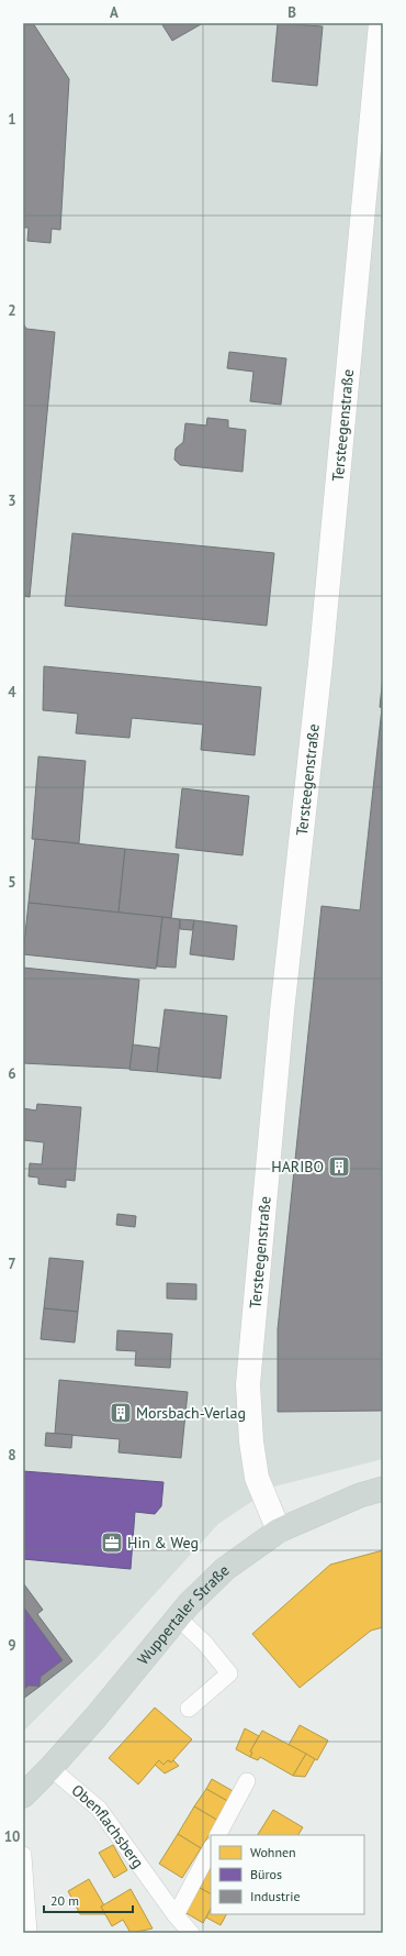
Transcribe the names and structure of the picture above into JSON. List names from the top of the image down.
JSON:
{
  "streets": {
    "main road": ["Wuppertaler Straße"],
    "street": ["Tersteegenstraße"],
    "lane": ["Obenflachsberg"]
  },
  "crossings": [
    ["Tersteegenstraße", "Wuppertaler Straße"],
    ["Wuppertaler Straße", "Obenflachsberg"]
  ],
  "places": {
    "building": ["HARIBO", "Morsbach-Verlag"],
    "office": ["Hin & Weg"]
  },
  "legend": ["Wohnen", "Büros", "Industrie"],
  "scale_bar": "20 m",
  "grid": {
    "columns": ["A", "B"],
    "rows": [
      "1",
      "2",
      "3",
      "4",
      "5",
      "6",
      "7",
      "8",
      "9",
      "10"
    ]
  }
}
